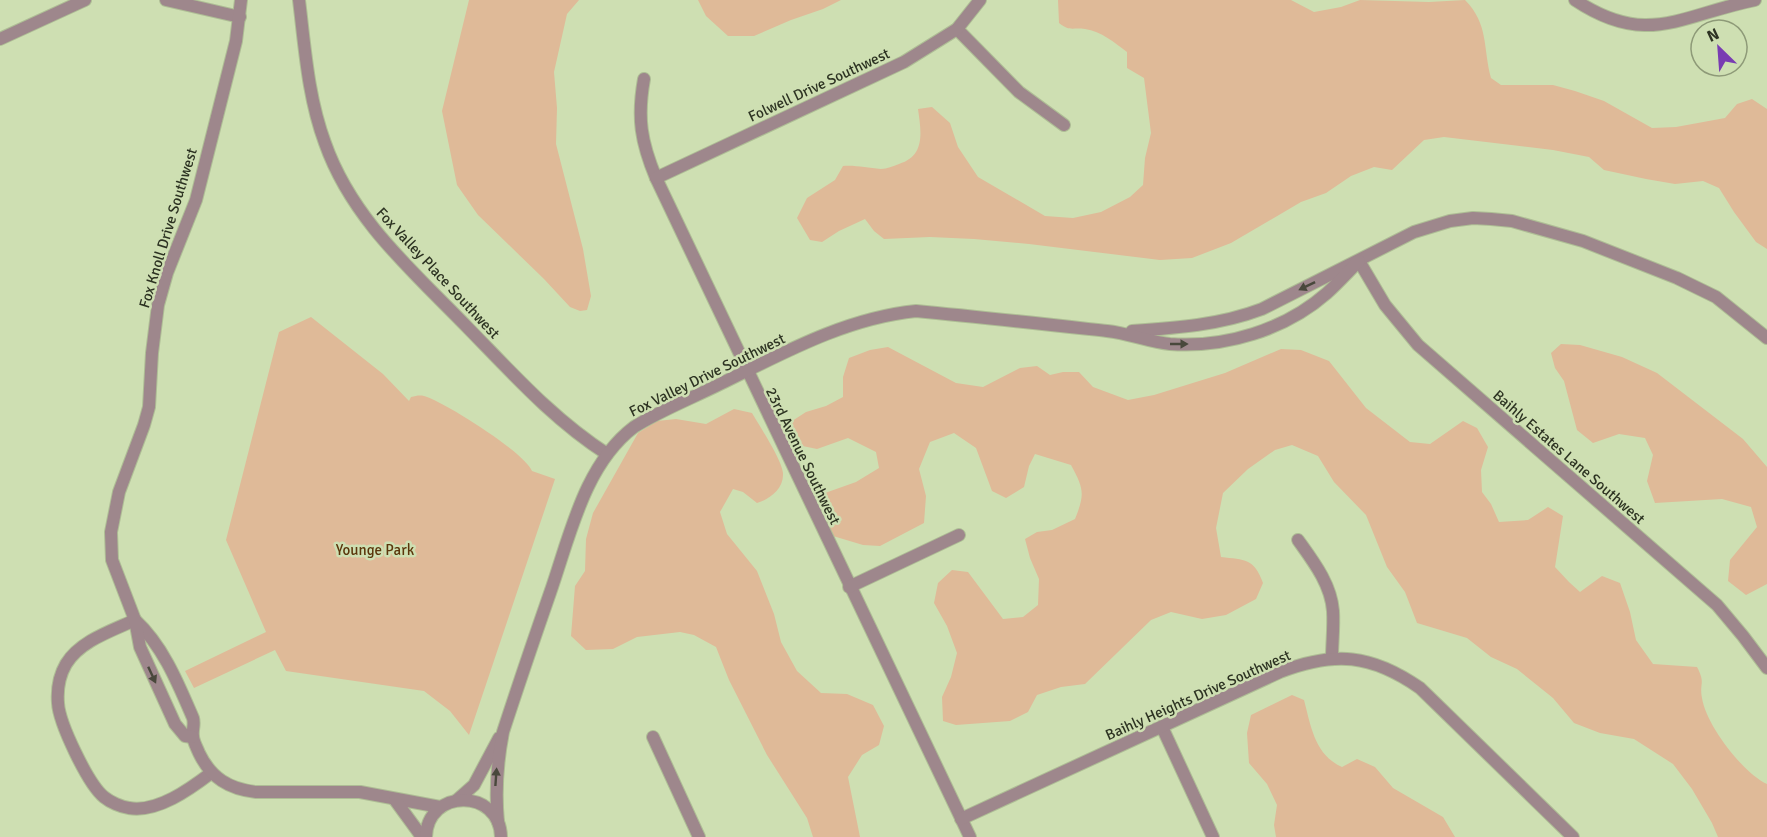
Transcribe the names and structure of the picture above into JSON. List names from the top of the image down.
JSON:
{
  "streets": {
    "street": [
      "Folwell Drive Southwest",
      "Fox Knoll Drive Southwest",
      "Fox Valley Place Southwest",
      "Fox Valley Drive Southwest",
      "23rd Avenue Southwest",
      "Baihly Estates Lane Southwest",
      "Baihly Heights Drive Southwest"
    ]
  },
  "crossings": [
    ["Folwell Drive Southwest", "23rd Avenue Southwest"],
    ["Fox Valley Place Southwest", "Fox Valley Drive Southwest"],
    ["Fox Valley Drive Southwest", "23rd Avenue Southwest"],
    ["Fox Valley Drive Southwest", "Baihly Estates Lane Southwest"],
    ["23rd Avenue Southwest", "Baihly Heights Drive Southwest"]
  ],
  "parks": ["Younge Park"],
  "north": "top left"
}
